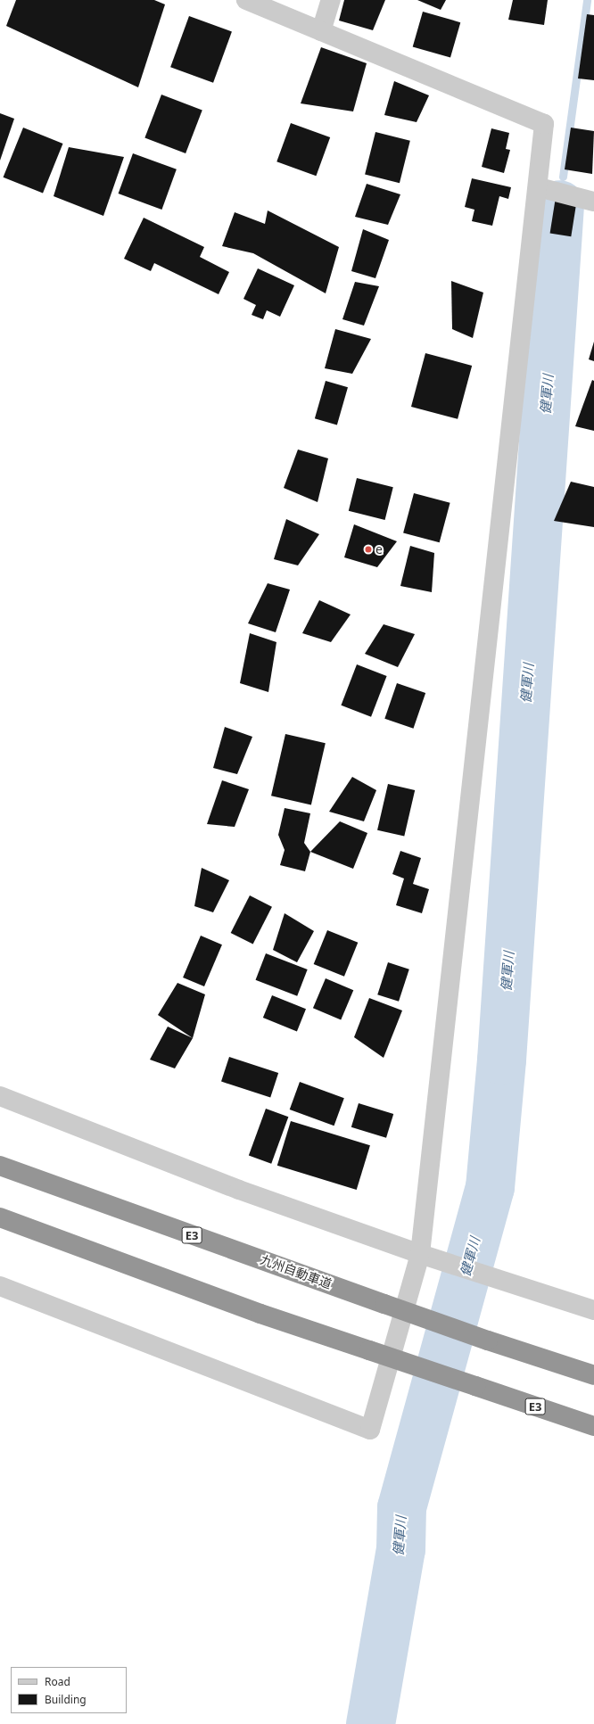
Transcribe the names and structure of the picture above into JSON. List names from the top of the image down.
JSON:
{
  "streets": {
    "highway": ["E3", "九州自動車道"]
  },
  "water": ["健軍川"],
  "places": ["e"],
  "legend": ["Road", "Building"]
}
